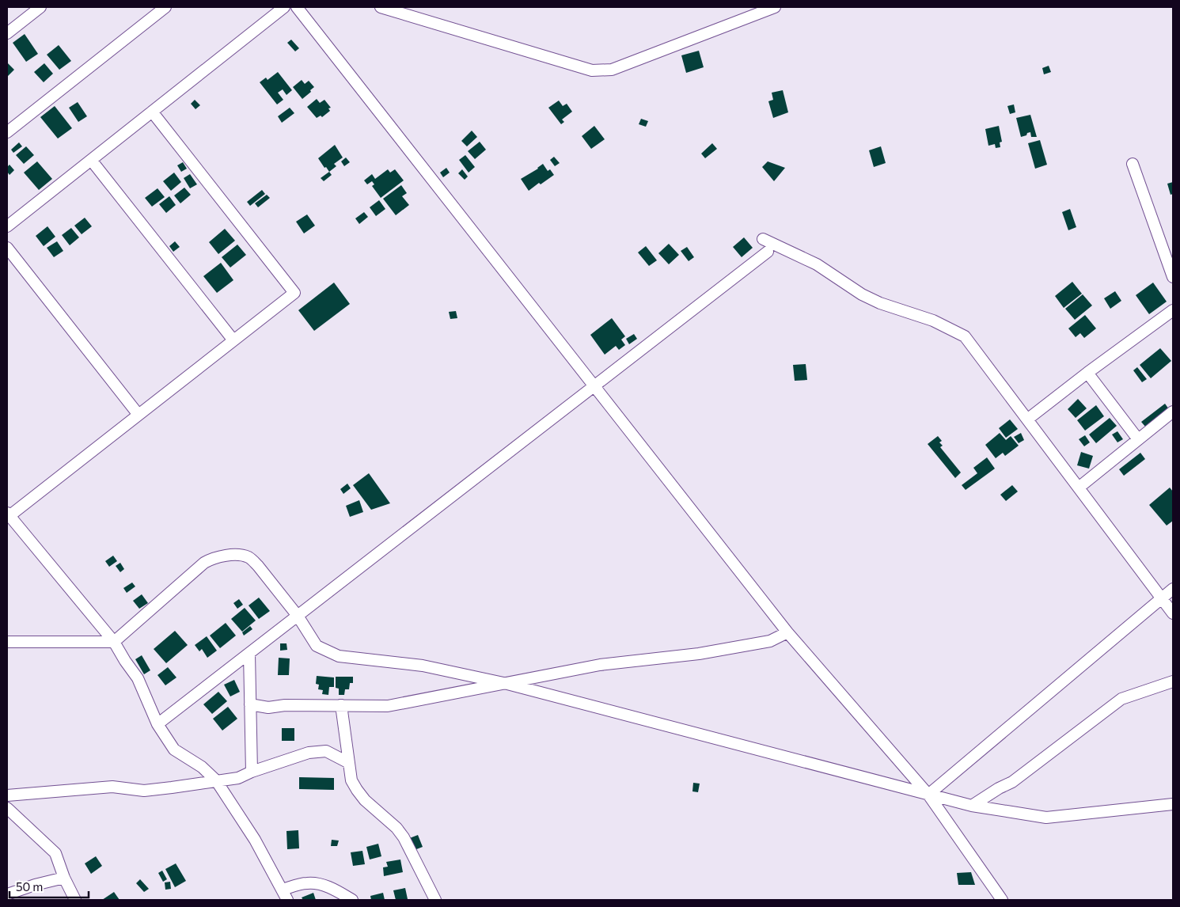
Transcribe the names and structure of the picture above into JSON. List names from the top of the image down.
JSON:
{
  "scale_bar": "50 m"
}
